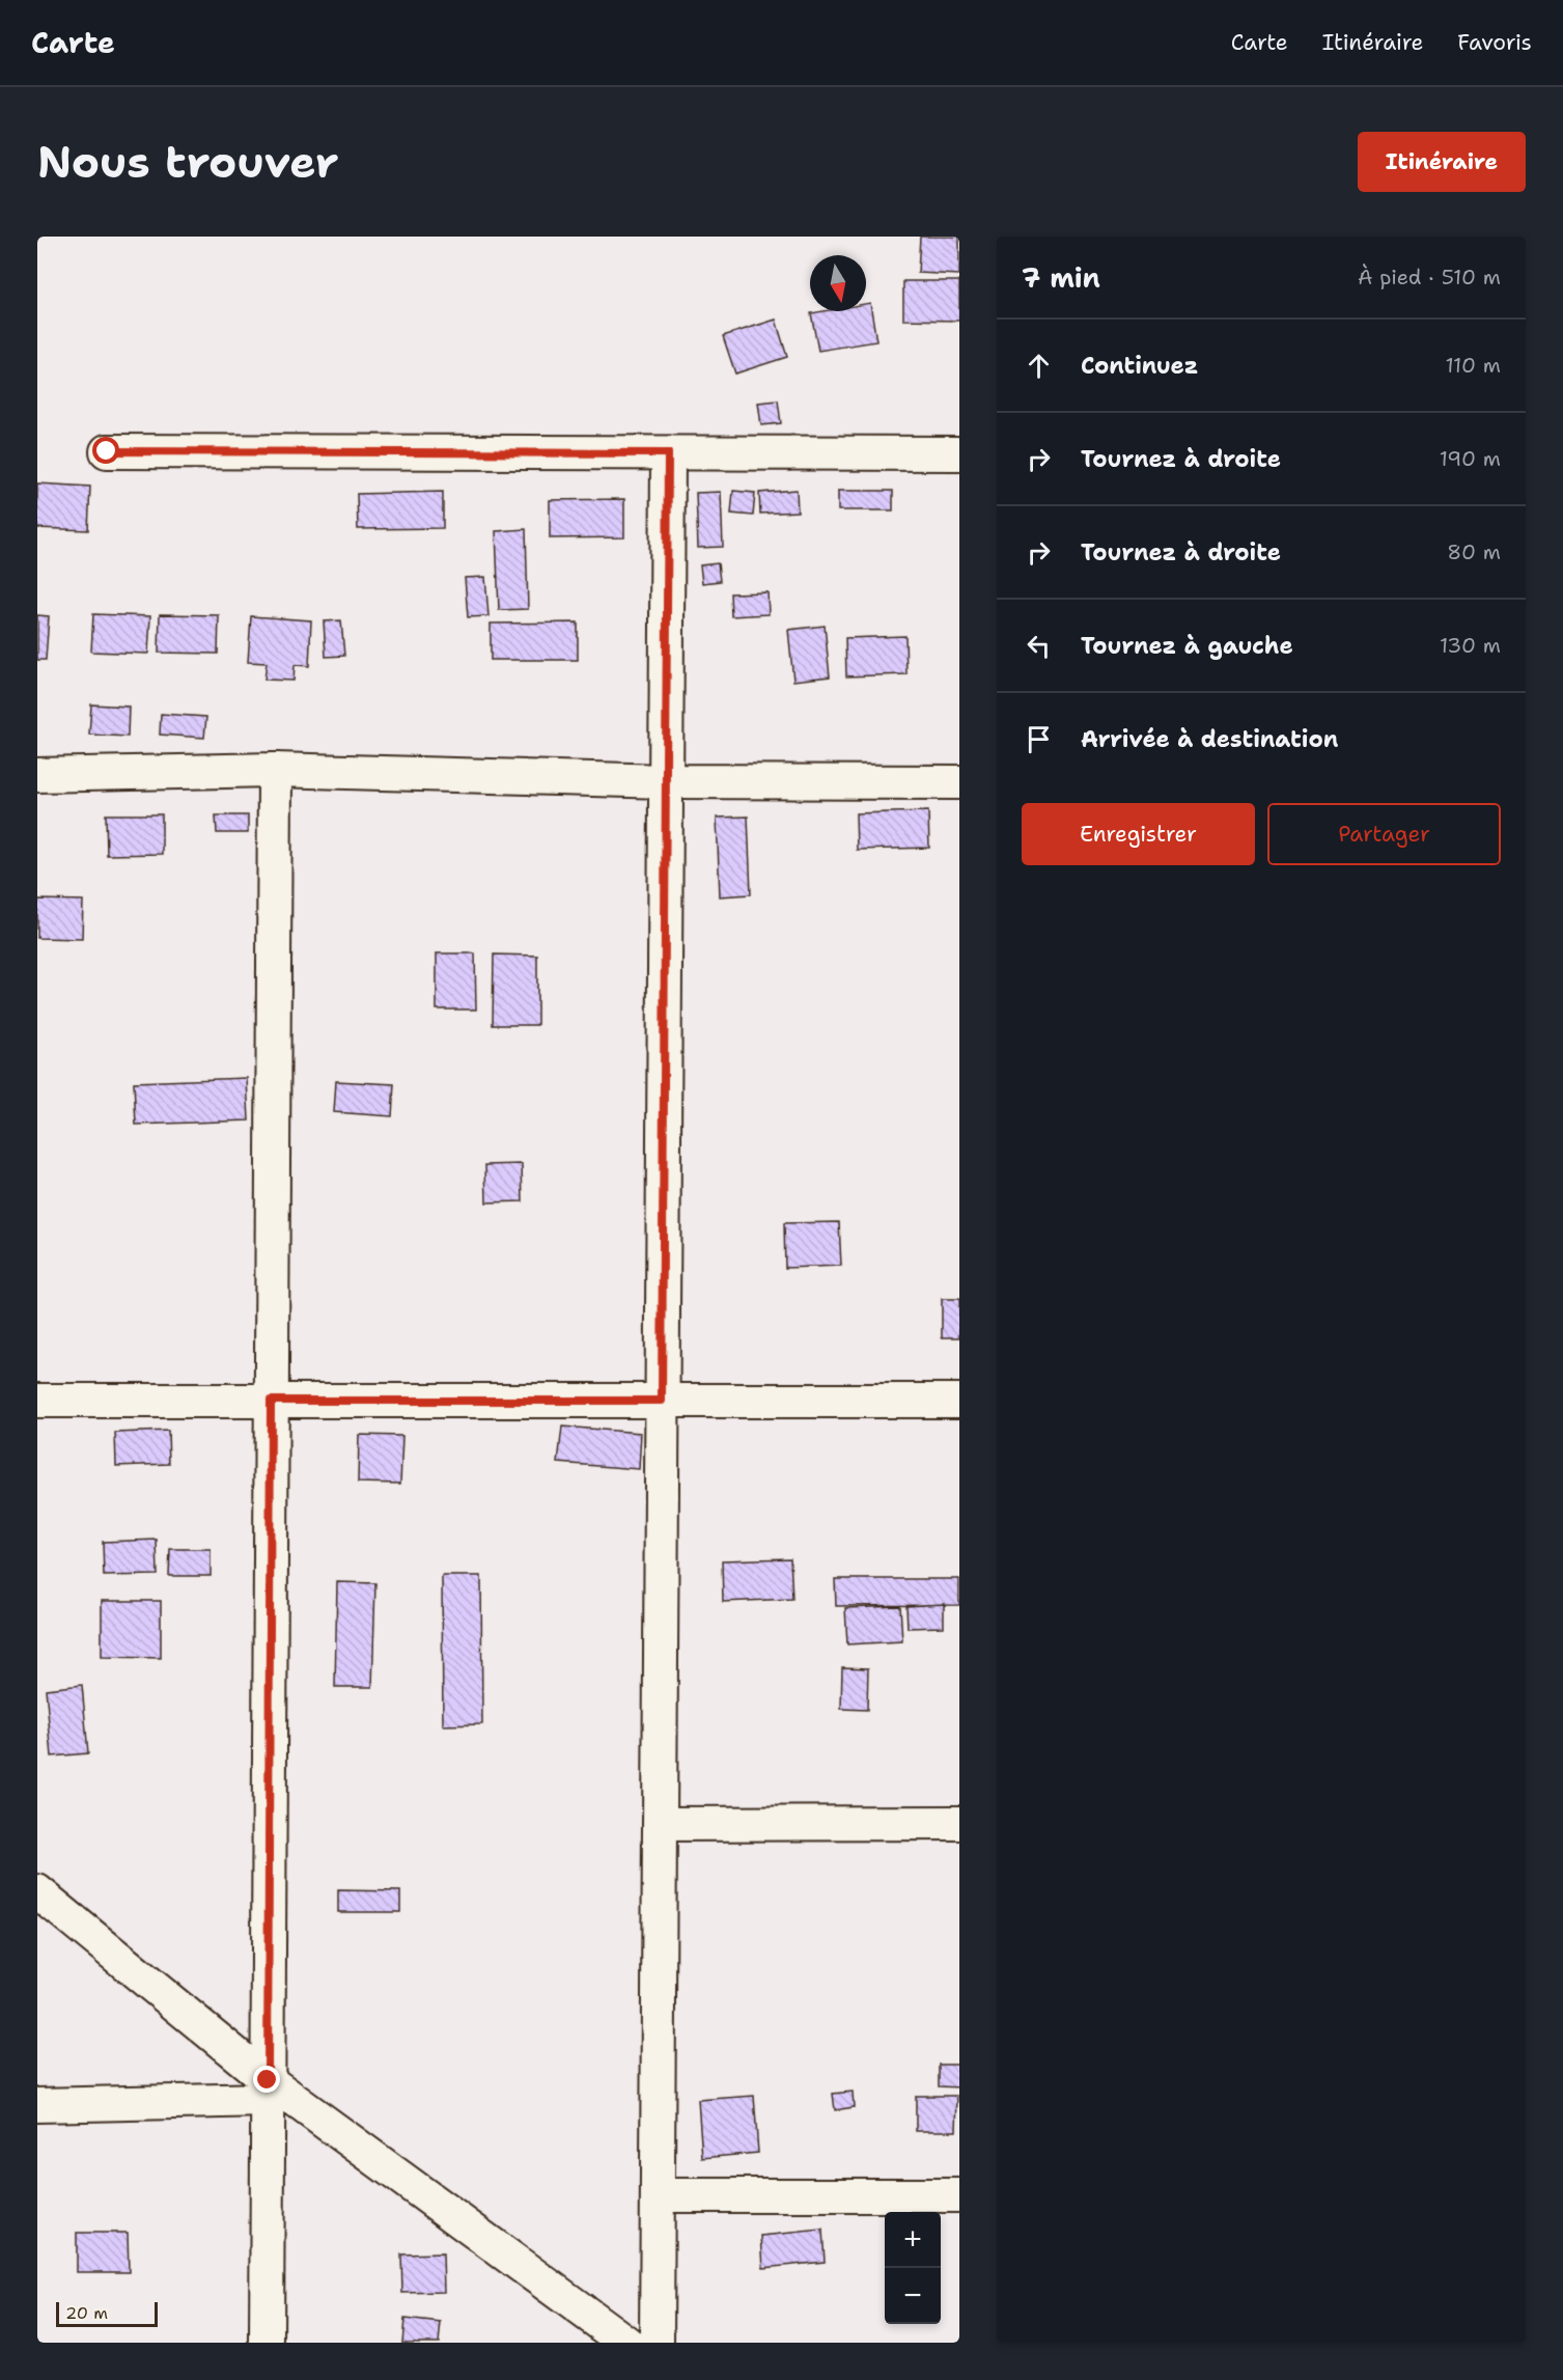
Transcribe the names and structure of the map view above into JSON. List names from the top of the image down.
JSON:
{
  "scale_bar": "20 m",
  "north": "bottom",
  "page": {
    "header": "Carte",
    "nav": ["Carte", "Itinéraire", "Favoris"],
    "buttons": [
      "Itinéraire",
      ["Enregistrer", "Partager"]
    ],
    "title": "Nous trouver",
    "heading": ["7 min", "À pied · 510 m"],
    "list": [
      ["Continuez", "110 m"],
      ["Tournez à droite", "190 m"],
      ["Tournez à droite", "80 m"],
      ["Tournez à gauche", "130 m"],
      "Arrivée à destination"
    ],
    "map_buttons": ["+", "−"],
    "scale": "20 m"
  }
}
